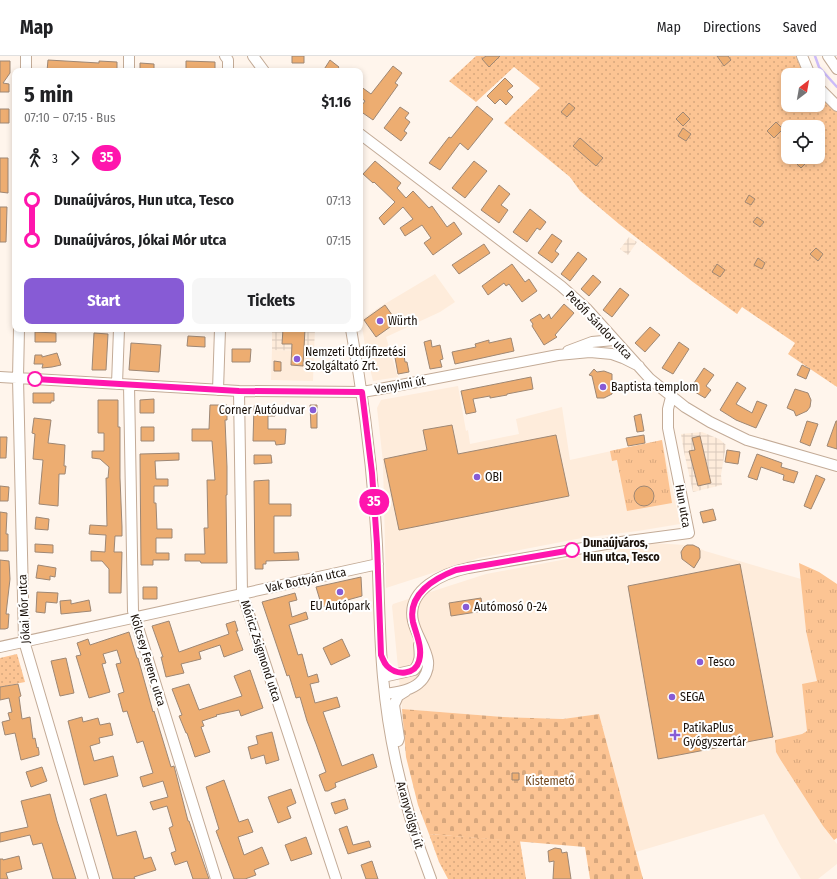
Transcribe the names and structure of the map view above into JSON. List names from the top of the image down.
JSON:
{
  "streets": {
    "street": [
      "Petőfi Sándor utca",
      "Venyimi út",
      "Hun utca",
      "Vak Bottyán utca",
      "Jókai Mór utca",
      "Móricz Zsigmond utca",
      "Kölcsey Ferenc utca",
      "Aranyvölgyi út"
    ]
  },
  "crossings": [
    ["Petőfi Sándor utca", "Venyimi út"],
    ["Petőfi Sándor utca", "Hun utca"],
    ["Venyimi út", "Jókai Mór utca"],
    ["Venyimi út", "Móricz Zsigmond utca"],
    ["Venyimi út", "Kölcsey Ferenc utca"],
    ["Venyimi út", "Aranyvölgyi út"],
    ["Hun utca", "Aranyvölgyi út"],
    ["Vak Bottyán utca", "Jókai Mór utca"],
    ["Vak Bottyán utca", "Móricz Zsigmond utca"],
    ["Vak Bottyán utca", "Kölcsey Ferenc utca"],
    ["Vak Bottyán utca", "Aranyvölgyi út"]
  ],
  "parks": ["Kistemető"],
  "places": {
    "other": [
      "Würth",
      "Nemzeti Útdíjfizetési Szolgáltató Zrt.",
      "Baptista templom",
      "Corner Autóudvar",
      "OBI",
      "Dunaújváros, Hun utca, Tesco",
      "EU Autópark",
      "Autómosó 0-24",
      "Tesco",
      "SEGA"
    ],
    "health": ["PatikaPlus Gyógyszertár"]
  },
  "lines": ["bus line 35"],
  "north": "top right",
  "page": {
    "header": "Map",
    "nav": ["Map", "Directions", "Saved"],
    "on_map": "35",
    "heading": ["5 min", "07:10 – 07:15 · Bus", "$1.16"],
    "legs": ["3", "35"],
    "list": [
      {
        "name": "Dunaújváros, Hun utca, Tesco",
        "value": "07:13"
      },
      {
        "name": "Dunaújváros, Jókai Mór utca",
        "value": "07:15"
      }
    ],
    "buttons": ["Start", "Tickets"]
  }
}
